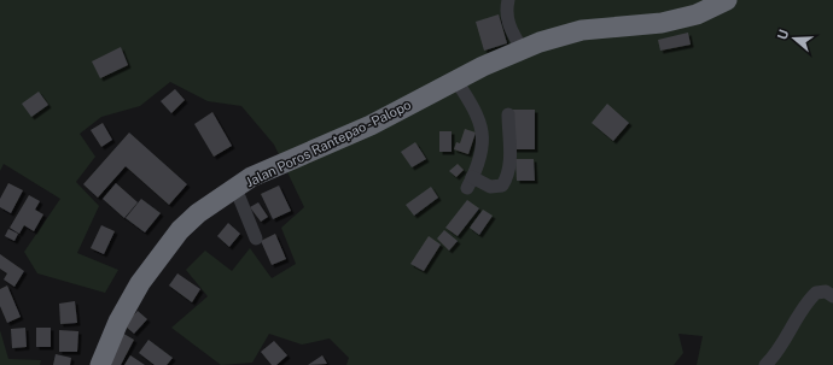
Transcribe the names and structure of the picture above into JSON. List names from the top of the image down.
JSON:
{
  "streets": {
    "highway": ["Jalan Poros Rantepao - Palopo"]
  },
  "north": "left"
}
